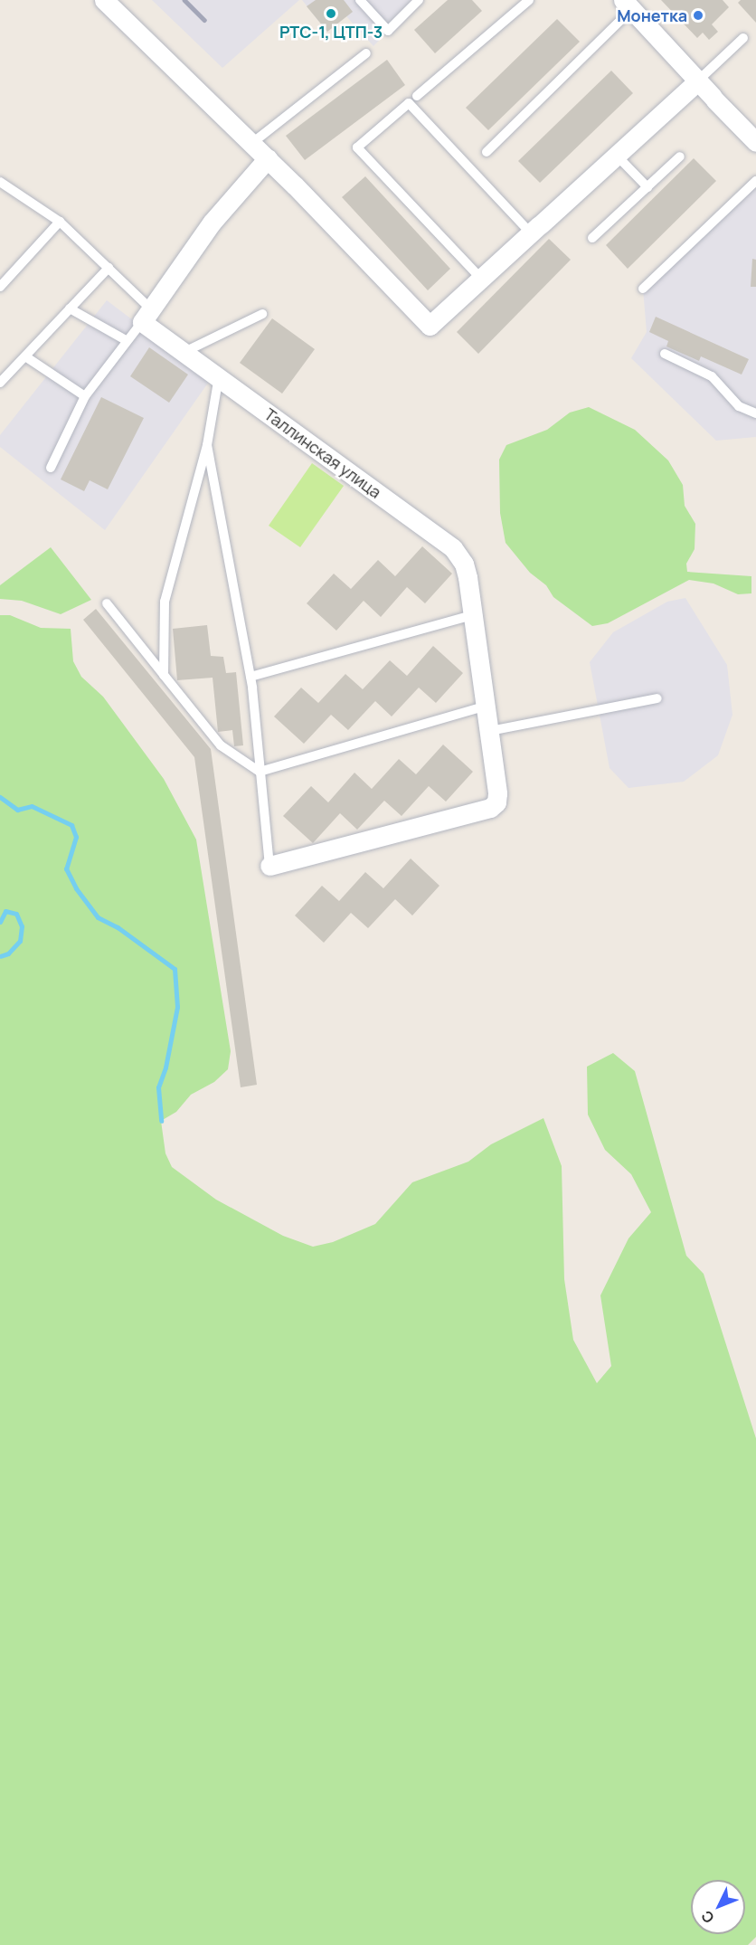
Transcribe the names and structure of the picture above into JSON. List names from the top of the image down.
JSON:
{
  "streets": {
    "street": ["Таллинская улица"]
  },
  "places": ["РТС-1, ЦТП-3", "Монетка"],
  "north": "bottom left"
}
